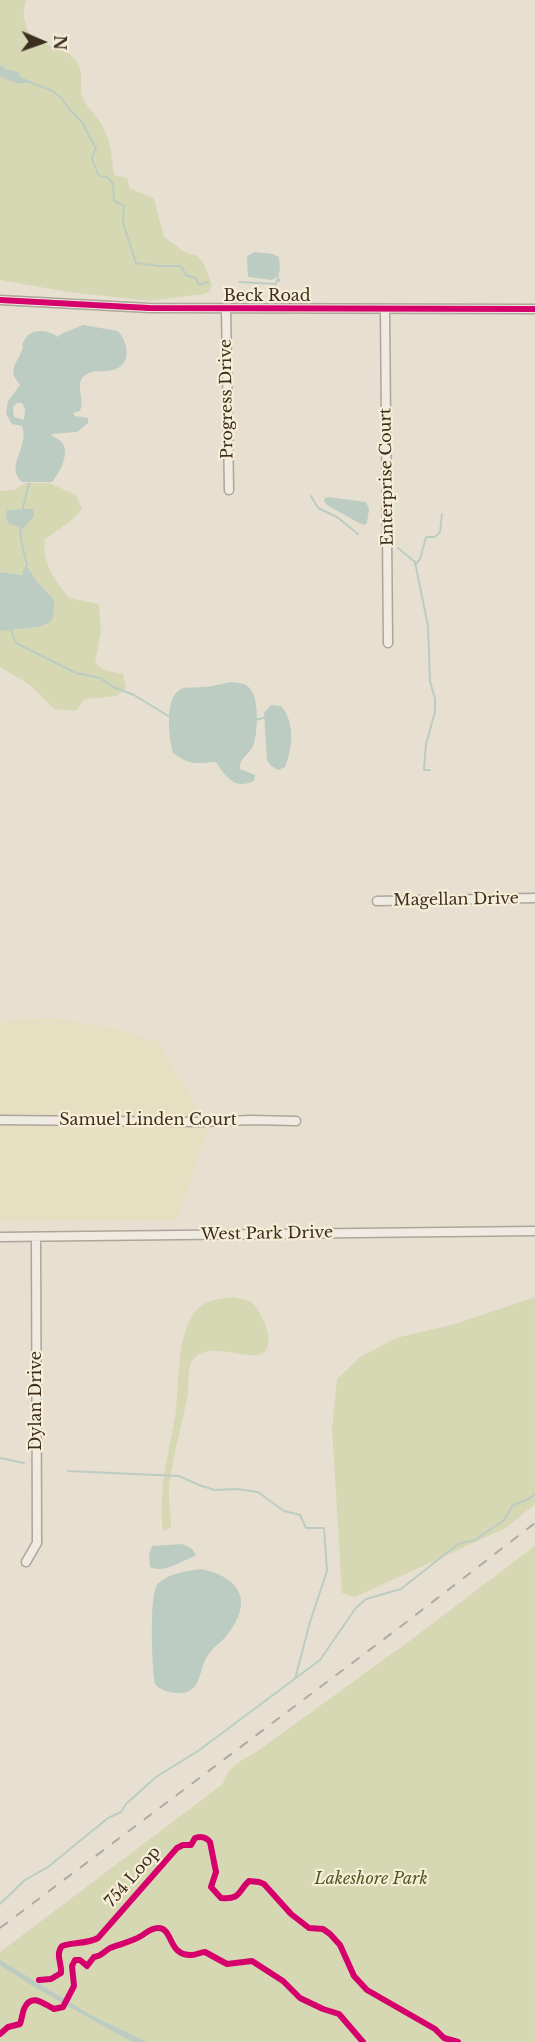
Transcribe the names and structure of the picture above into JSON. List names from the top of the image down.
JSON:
{
  "streets": {
    "street": [
      "Beck Road",
      "Progress Drive",
      "Enterprise Court",
      "Magellan Drive",
      "Samuel Linden Court",
      "West Park Drive",
      "Dylan Drive"
    ],
    "cycle path": ["754 Loop"]
  },
  "crossings": [
    ["Beck Road", "Progress Drive"],
    ["Beck Road", "Enterprise Court"],
    ["West Park Drive", "Dylan Drive"]
  ],
  "parks": ["Lakeshore Park"],
  "north": "right"
}
